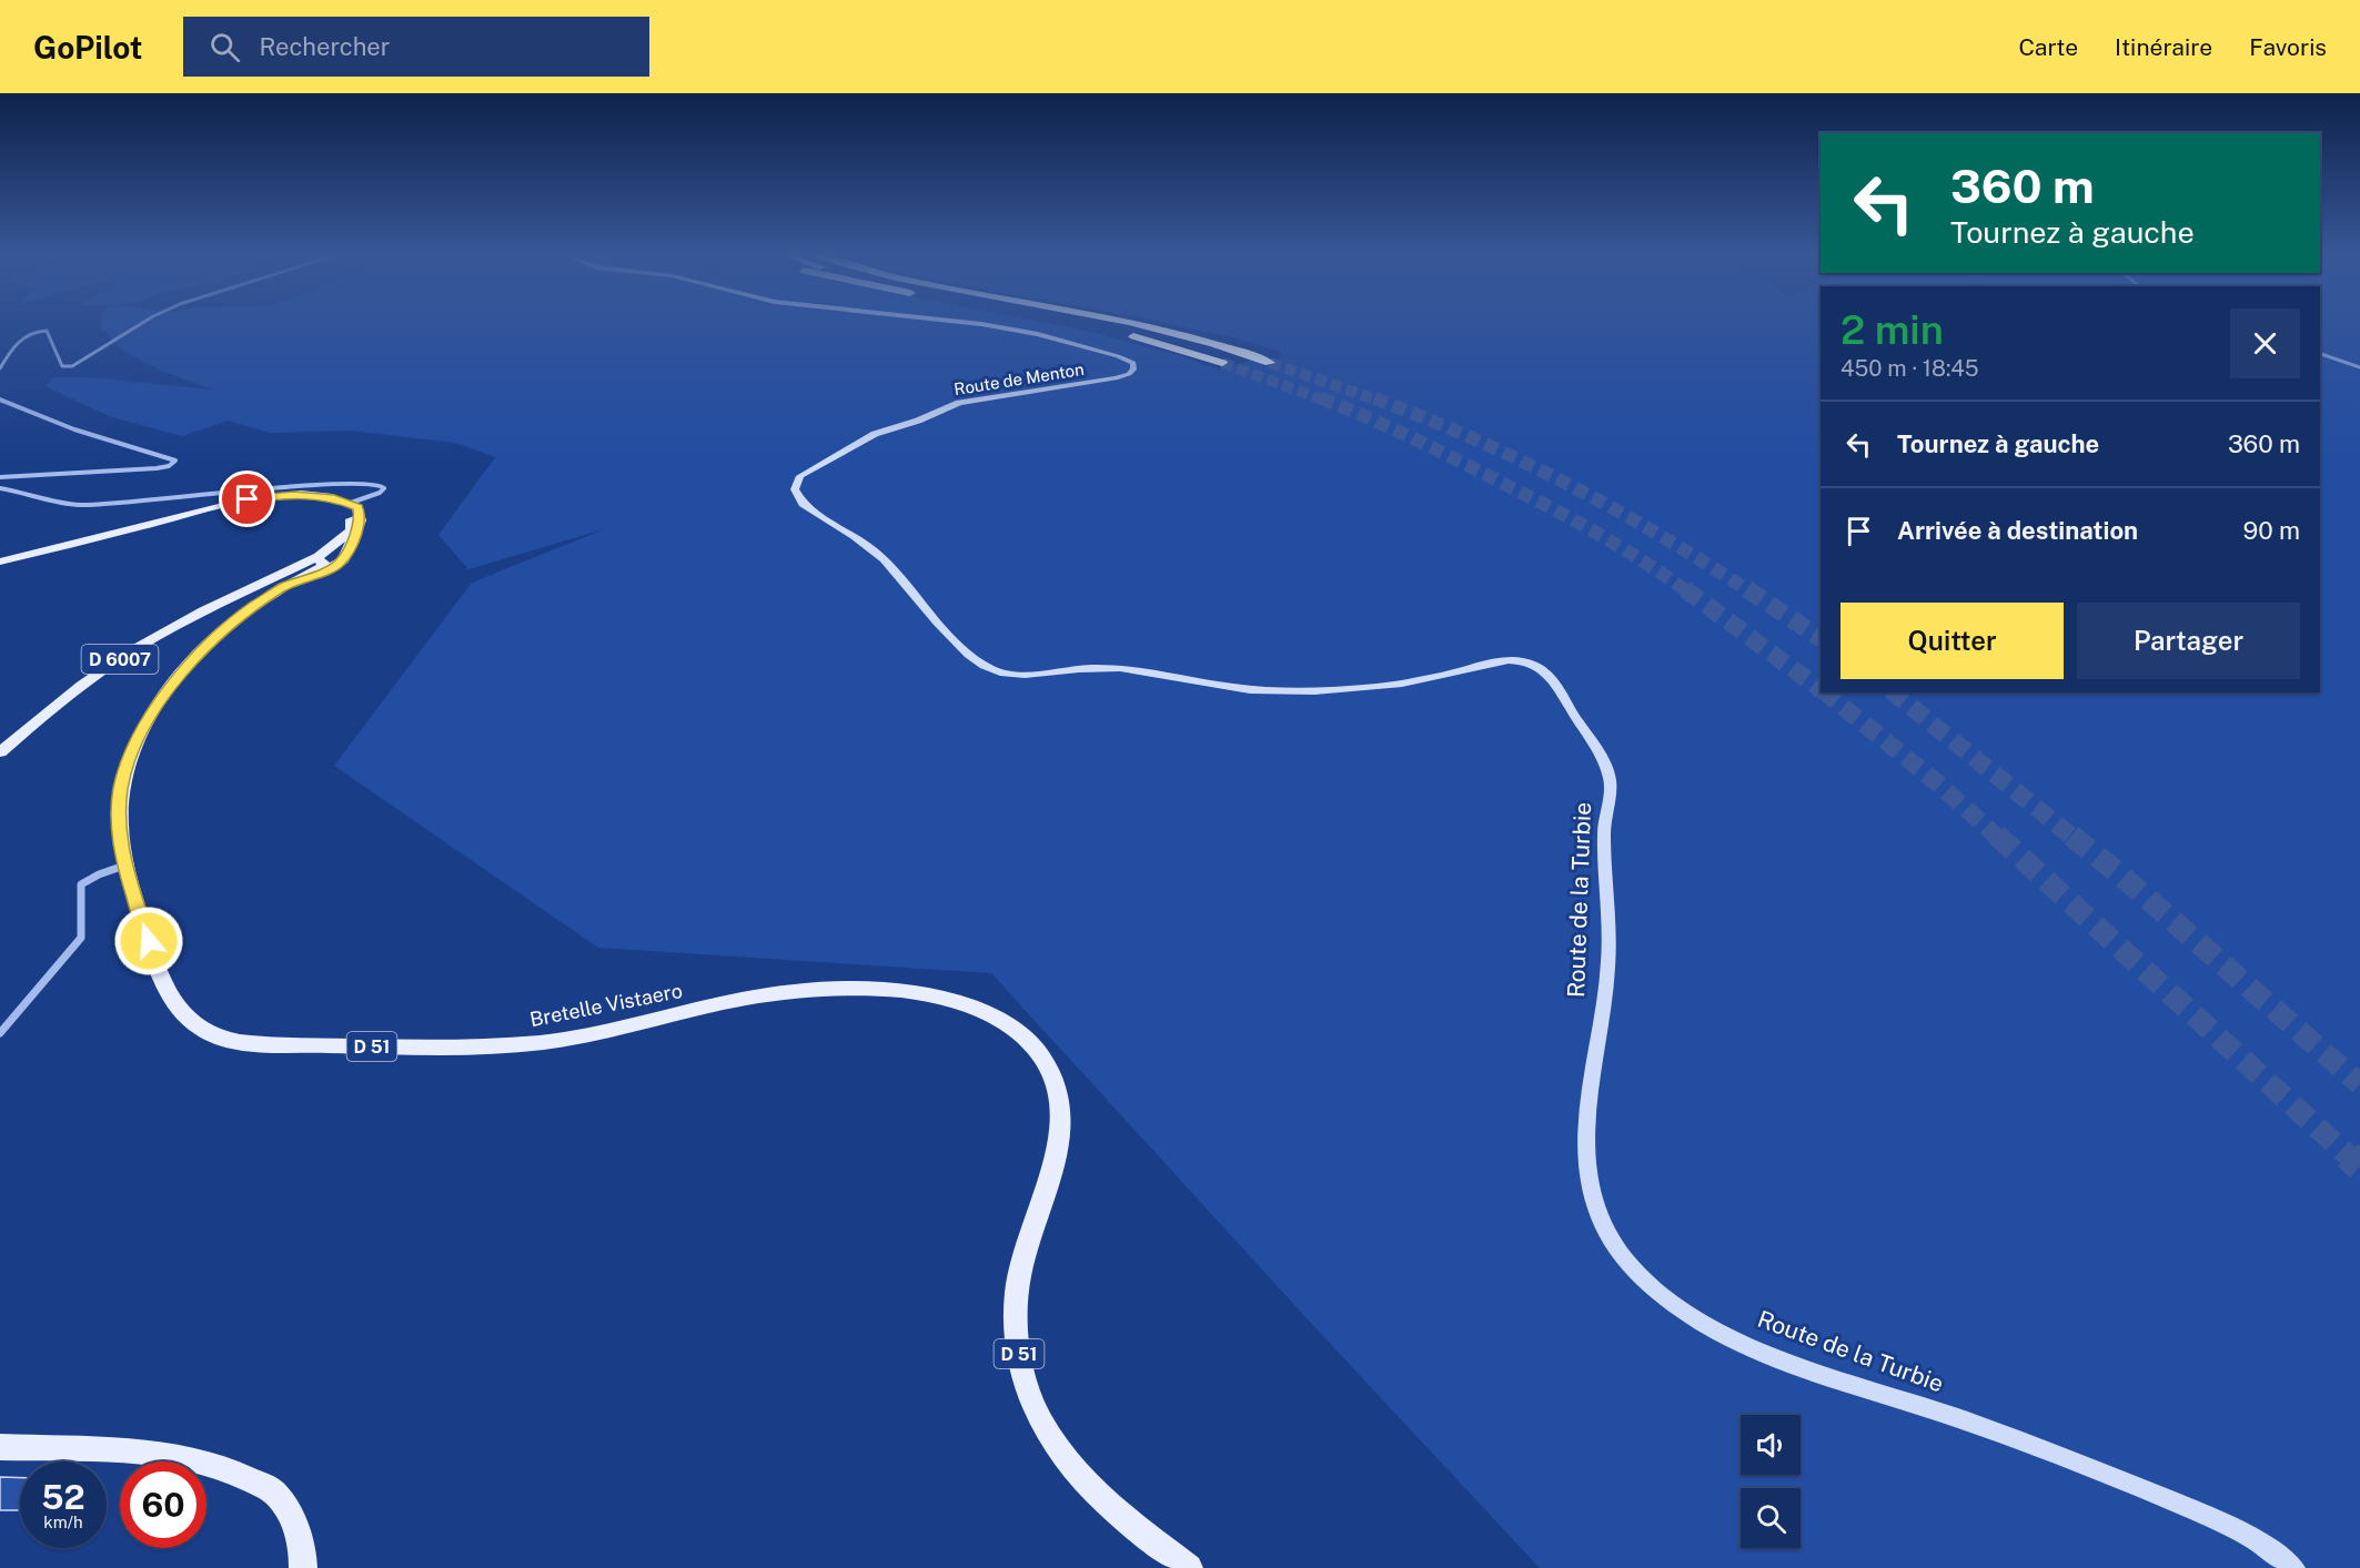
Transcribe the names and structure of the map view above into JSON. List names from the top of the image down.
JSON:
{
  "streets": {
    "main road": [
      "Route de Menton",
      "D 6007",
      "Route de la Turbie",
      "Bretelle Vistaero",
      "D 51"
    ]
  },
  "crossings": [
    ["Route de Menton", "Route de la Turbie"],
    ["D 6007", "Bretelle Vistaero"]
  ],
  "page": {
    "header": "GoPilot",
    "search": "Rechercher",
    "nav": ["Carte", "Itinéraire", "Favoris"],
    "turn": ["360 m", "Tournez à gauche"],
    "heading": ["2 min", "450 m · 18:45"],
    "list": [
      {
        "name": "Tournez à gauche",
        "value": "360 m"
      },
      {
        "name": "Arrivée à destination",
        "value": "90 m"
      }
    ],
    "buttons": ["Quitter", "Partager"],
    "speed": "52 km/h",
    "limit": "60"
  }
}
